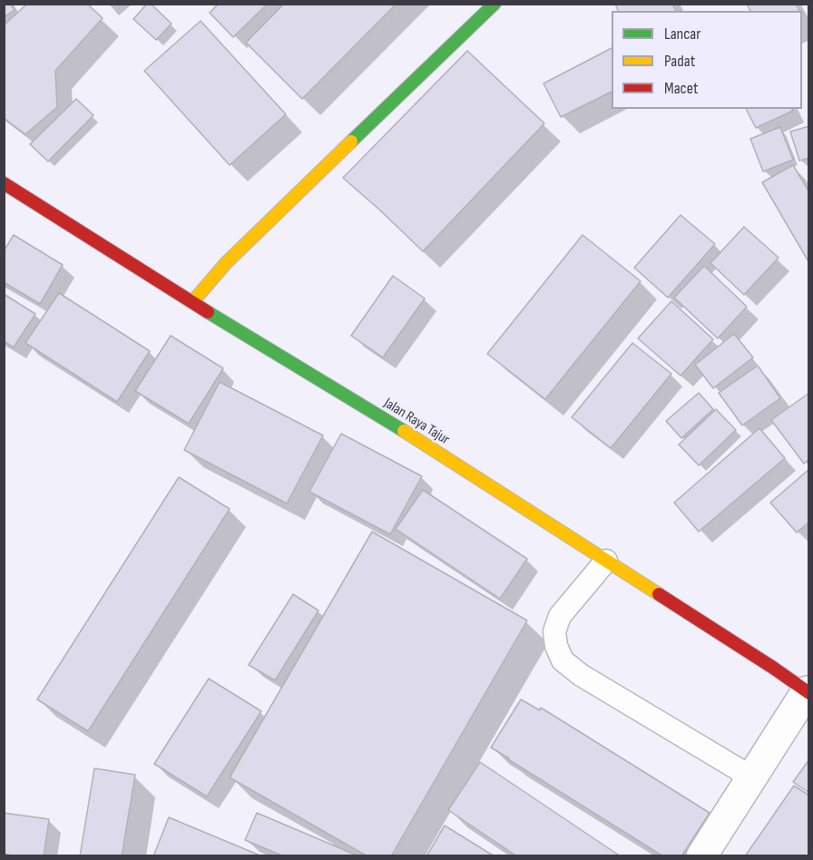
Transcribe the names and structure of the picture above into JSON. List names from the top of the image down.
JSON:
{
  "streets": {
    "main road": ["Jalan Raya Tajur"]
  },
  "legend": ["Lancar", "Padat", "Macet"]
}
